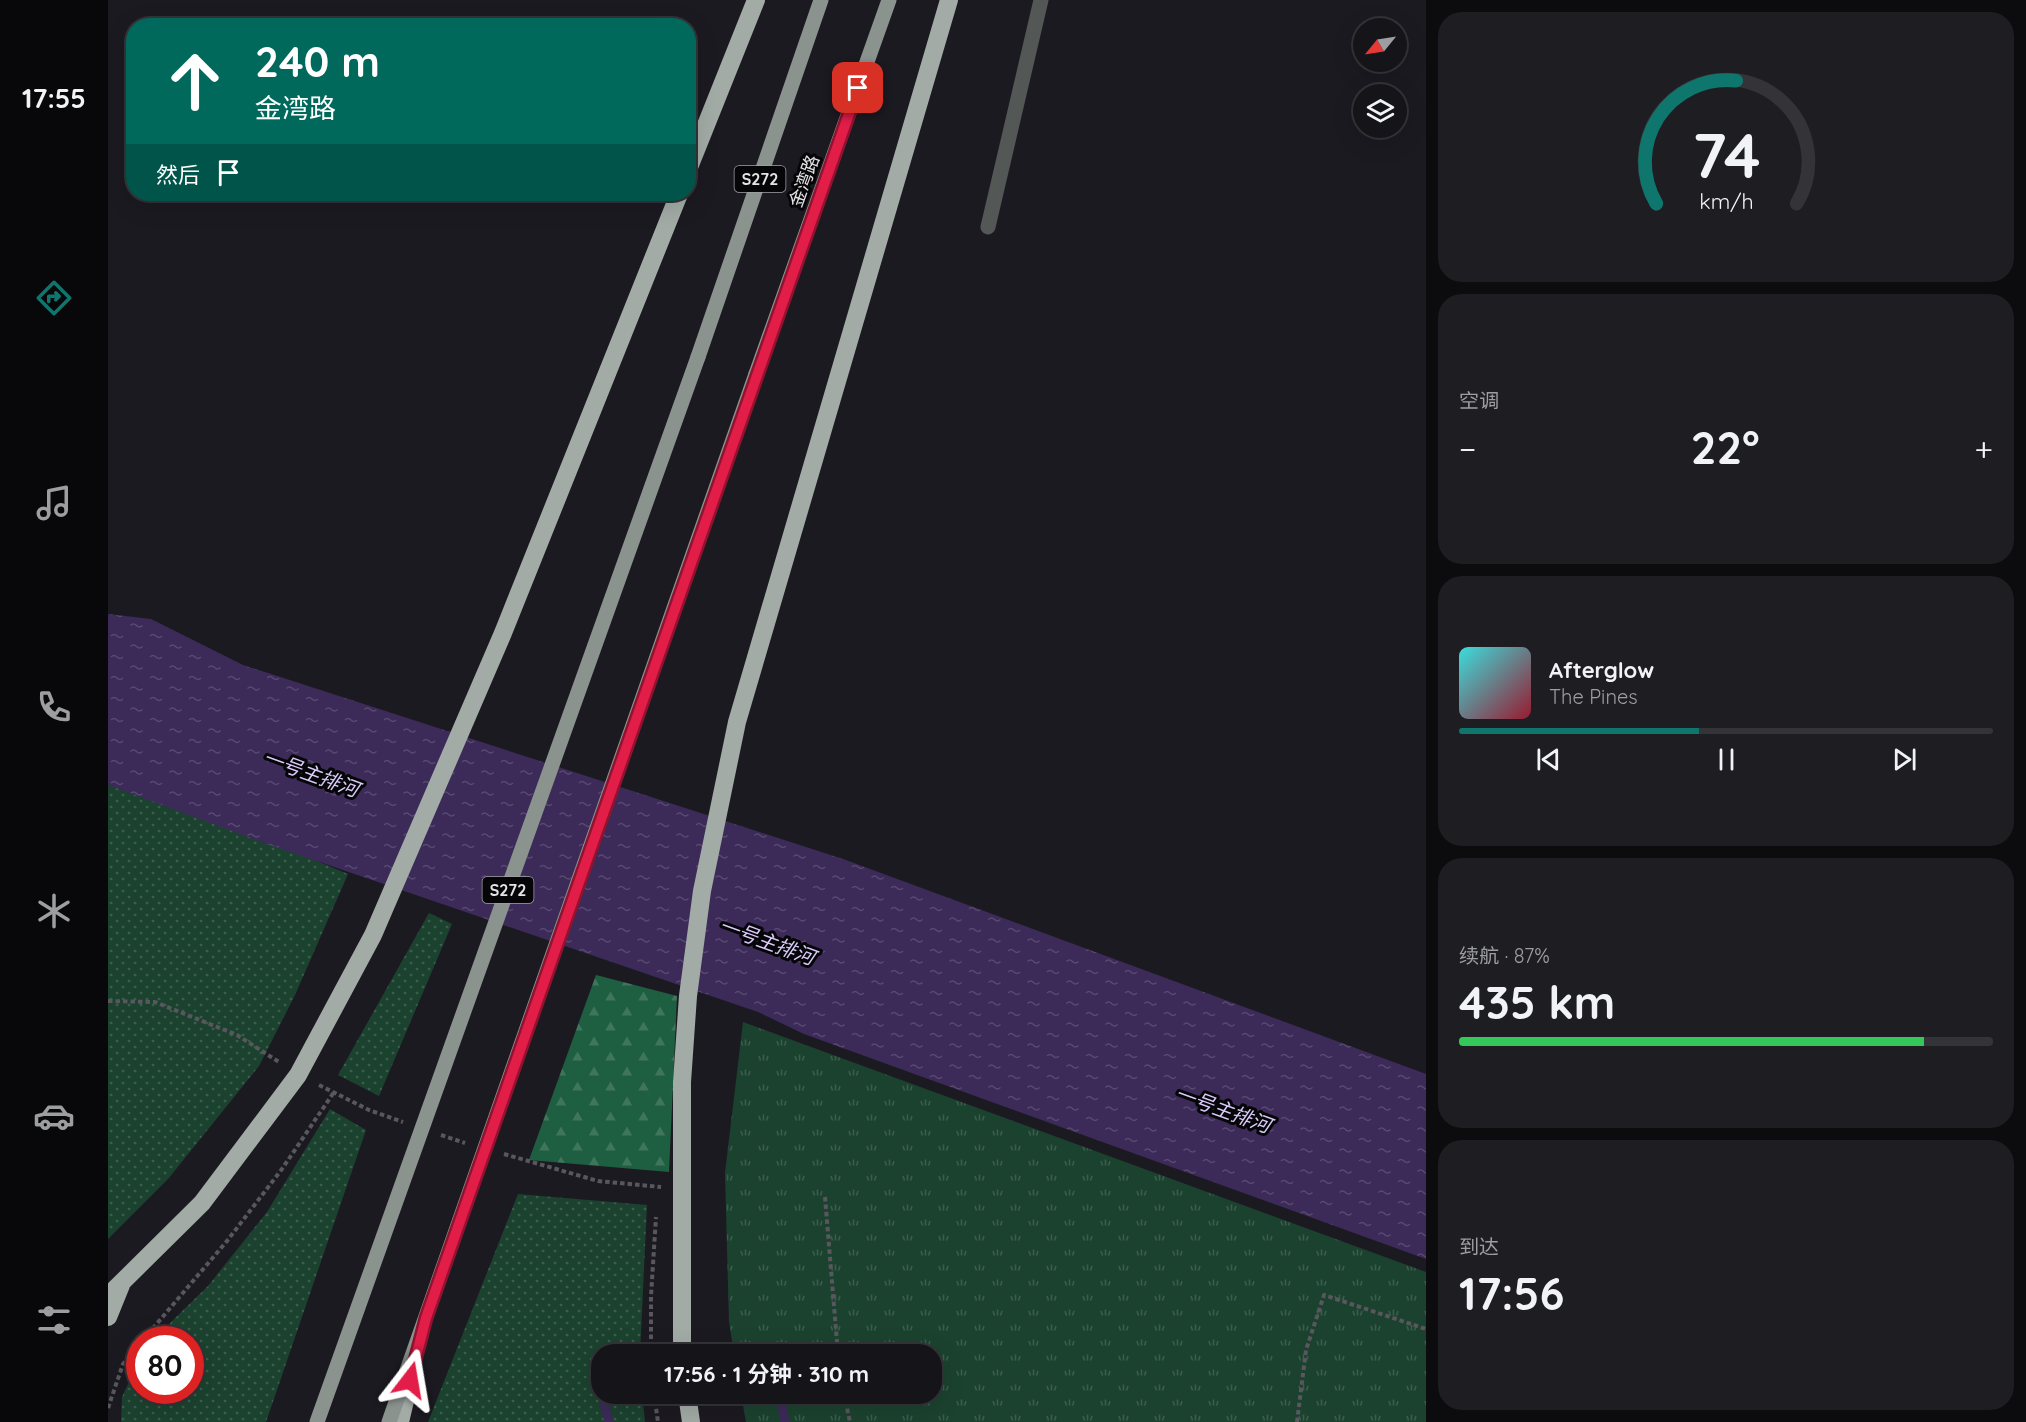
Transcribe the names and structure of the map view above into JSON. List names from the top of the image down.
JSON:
{
  "streets": {
    "main road": ["S272", "金湾路"]
  },
  "water": ["一号主排河"],
  "north": "bottom left",
  "page": {
    "tabs": "17:55",
    "turn": ["240 m", "金湾路"],
    "then": "然后",
    "tile": [
      "空调",
      ["续航 · 87%", "435 km"],
      ["到达", "17:56"]
    ],
    "heat": ["−", "22°", "+"],
    "song": ["Afterglow", "The Pines"],
    "limit": "80",
    "trip": "17:56 · 1 分钟 · 310 m",
    "gauge": ["74", "km/h"]
  }
}
